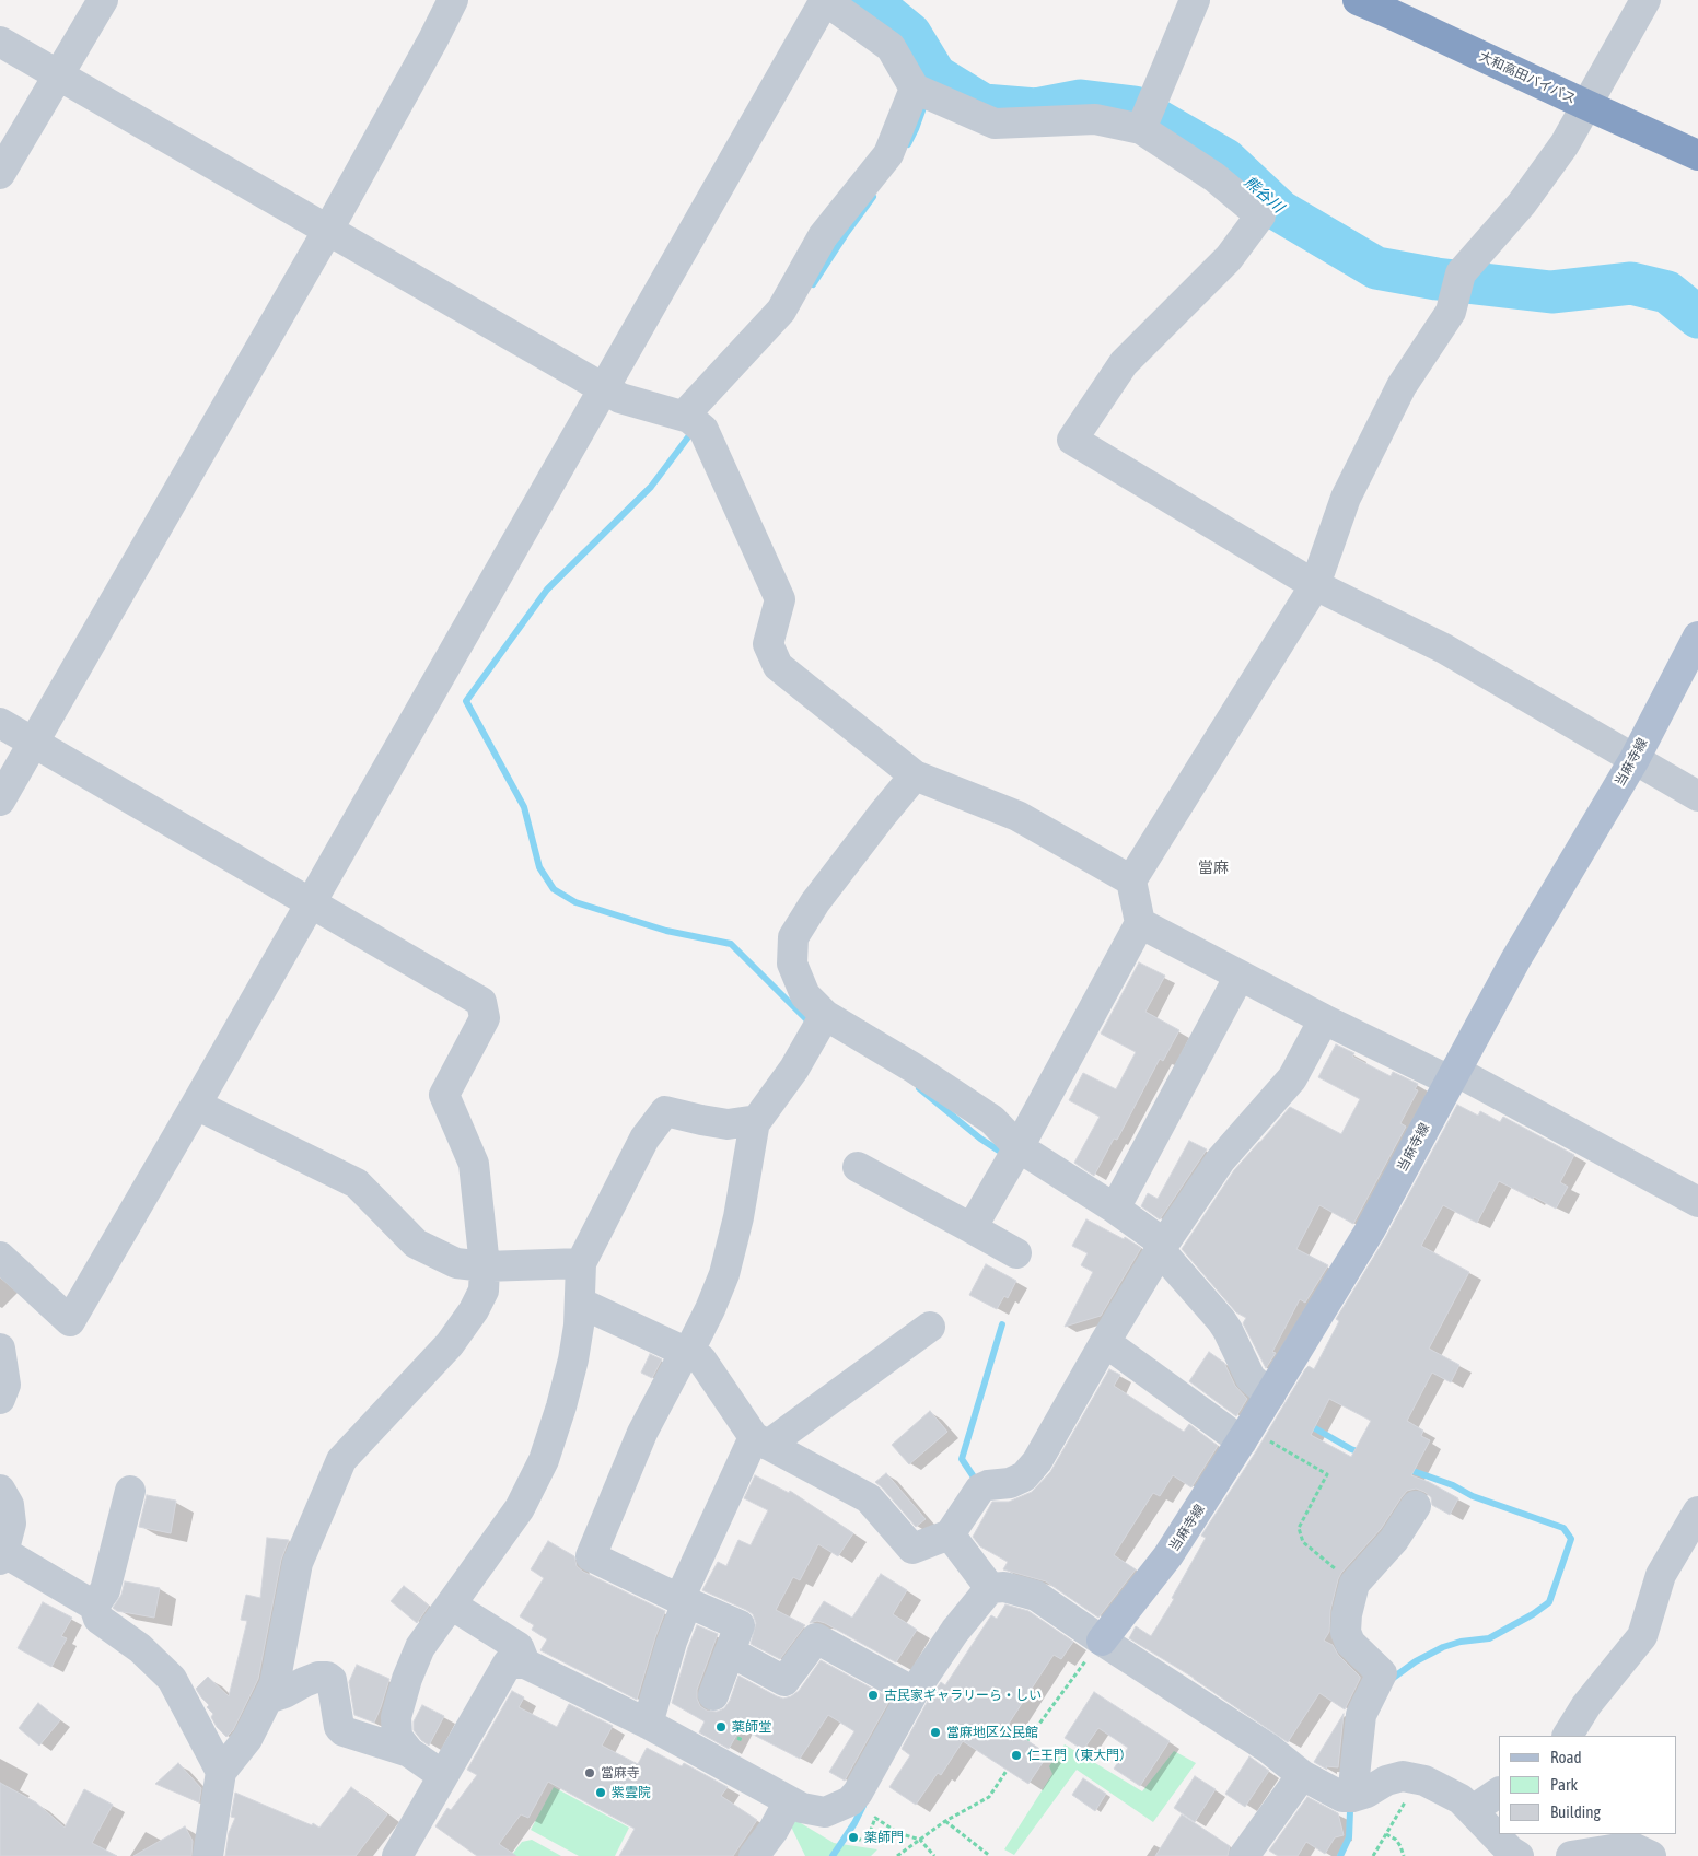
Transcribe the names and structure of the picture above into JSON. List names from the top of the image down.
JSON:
{
  "streets": {
    "highway": ["大和高田バイパス"],
    "main road": ["当麻寺線"]
  },
  "districts": ["當麻"],
  "water": ["熊谷川"],
  "places": [
    "古民家ギャラリーら・しい",
    "薬師堂",
    "當麻地区公民館",
    "仁王門（東大門）",
    "當麻寺",
    "紫雲院",
    "薬師門"
  ],
  "legend": ["Road", "Park", "Building"]
}
